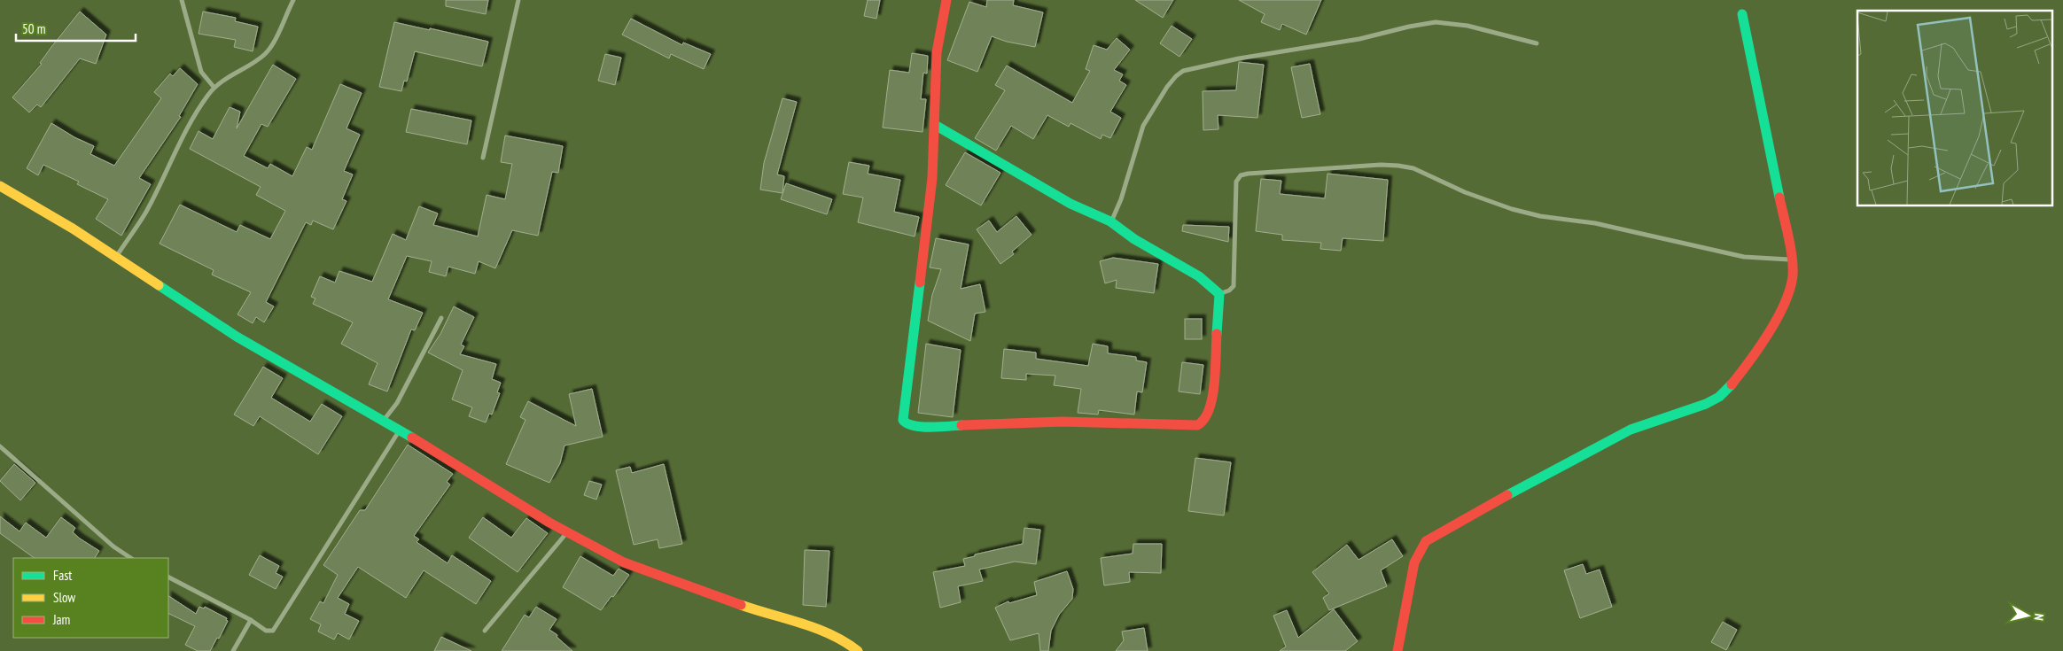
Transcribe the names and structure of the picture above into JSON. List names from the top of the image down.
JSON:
{
  "legend": ["Fast", "Slow", "Jam"],
  "scale_bar": "50 m",
  "north": "right"
}
